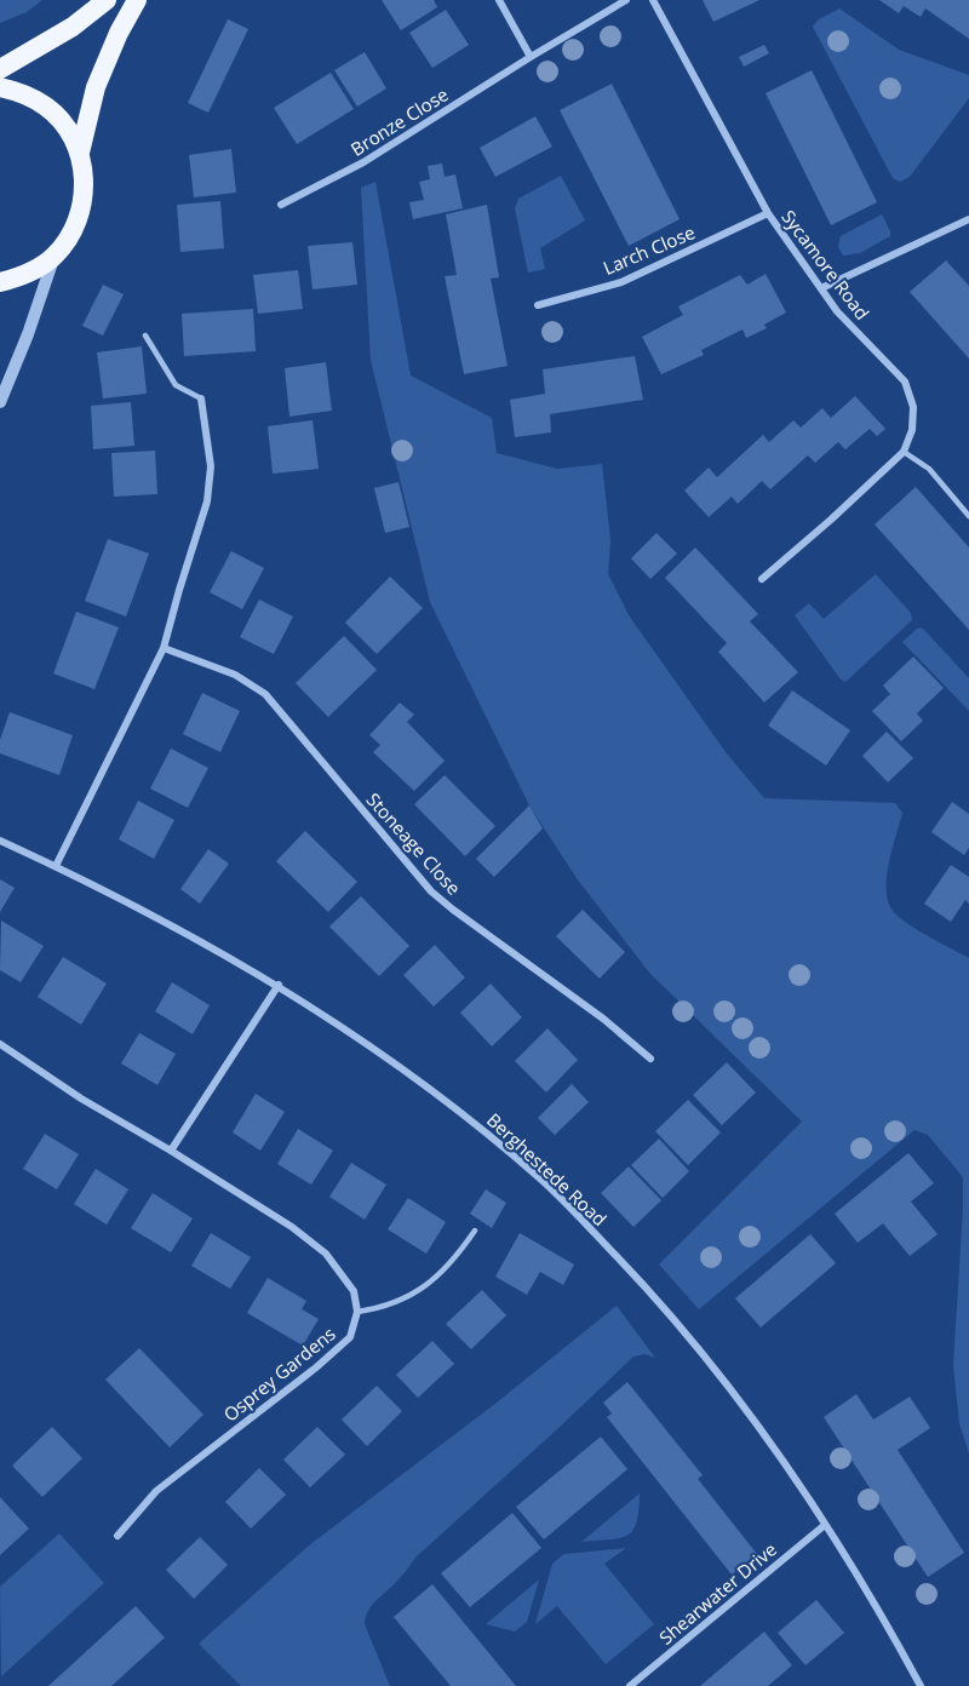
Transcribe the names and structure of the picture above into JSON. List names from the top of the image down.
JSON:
{
  "streets": {
    "street": [
      "Bronze Close",
      "Larch Close",
      "Sycamore Road",
      "Stoneage Close",
      "Berghestede Road",
      "Osprey Gardens",
      "Shearwater Drive"
    ]
  },
  "crossings": [
    ["Larch Close", "Sycamore Road"],
    ["Berghestede Road", "Shearwater Drive"]
  ]
}
